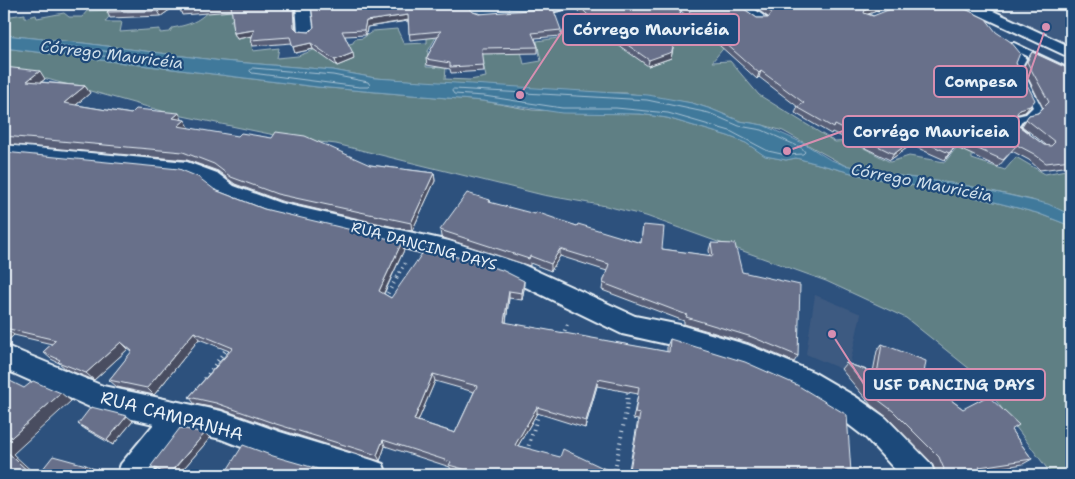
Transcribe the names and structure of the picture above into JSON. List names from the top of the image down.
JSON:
{
  "streets": {
    "street": ["RUA DANCING DAYS", "RUA CAMPANHA"]
  },
  "water": ["Córrego Mauricéia"],
  "places": [
    "Compesa",
    "Córrego Mauricéia",
    "Corrégo Mauriceia",
    "USF DANCING DAYS"
  ]
}
